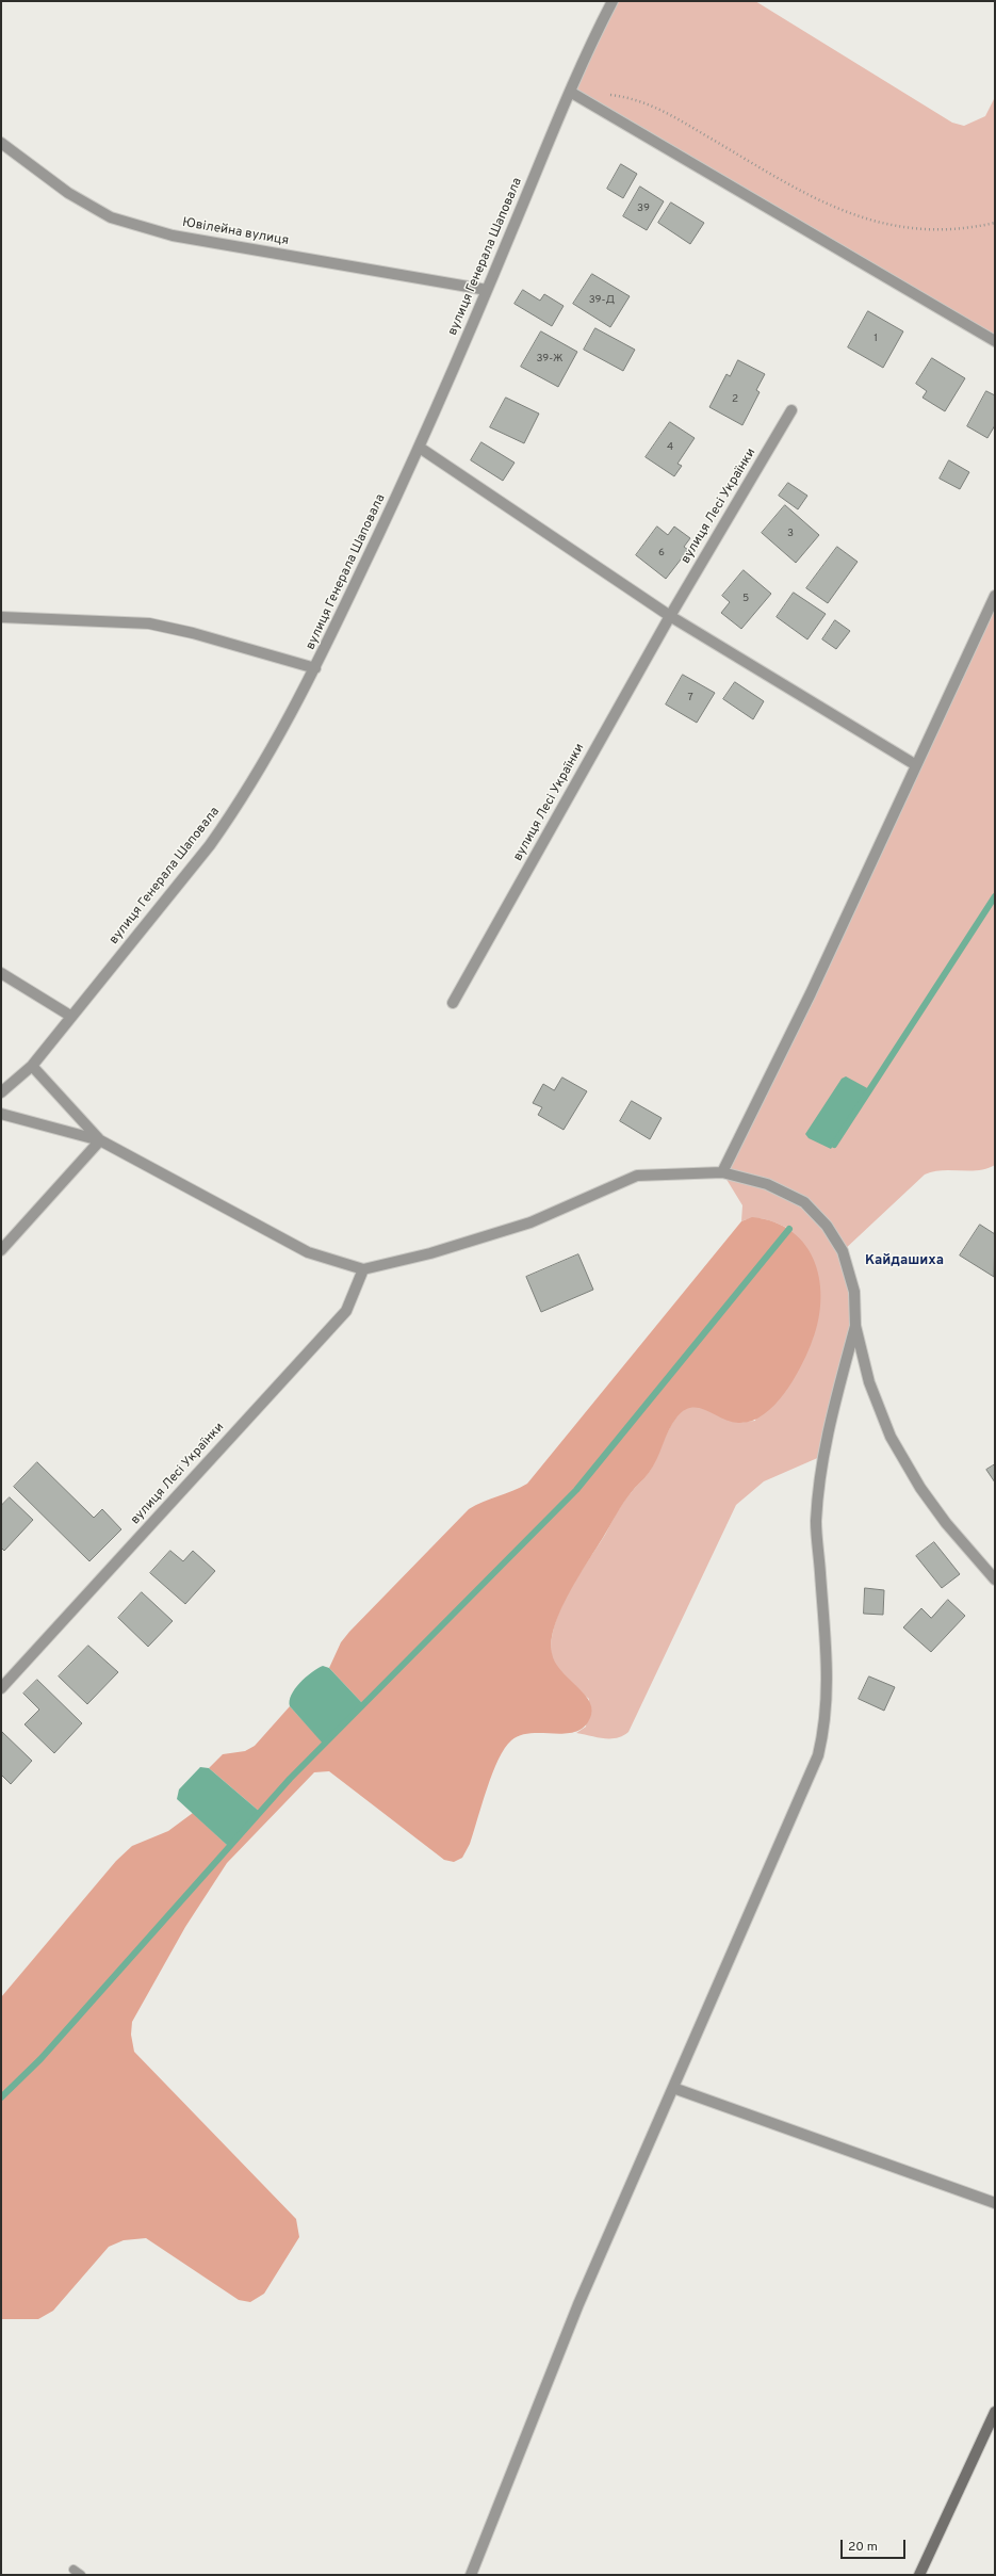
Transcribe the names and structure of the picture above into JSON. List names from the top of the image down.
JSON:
{
  "streets": {
    "street": ["Ювілейна вулиця", "вулиця Генерала Шаповала", "вулиця Лесі Українки"]
  },
  "crossings": [
    ["Ювілейна вулиця", "вулиця Генерала Шаповала"]
  ],
  "districts": ["Кайдашиха"],
  "house_numbers": [
    "39",
    "39-Д",
    "1",
    "39-Ж",
    "2",
    "4",
    "3",
    "6",
    "5",
    "7"
  ],
  "scale_bar": "20 m"
}
